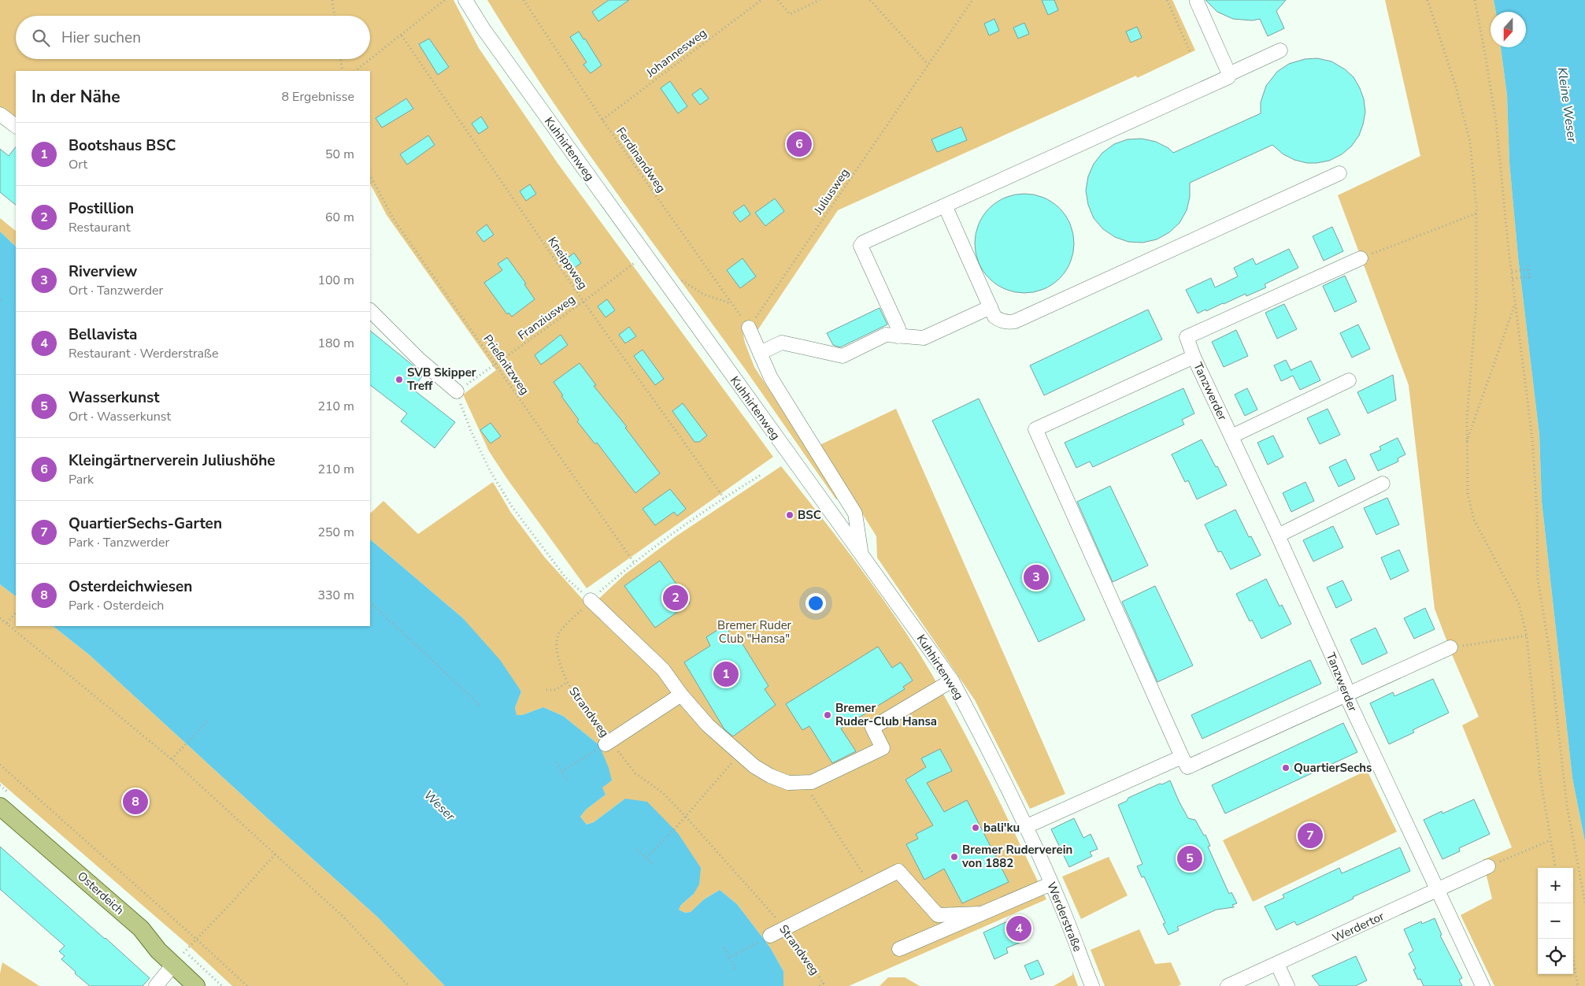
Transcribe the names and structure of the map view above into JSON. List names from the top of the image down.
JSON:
{
  "streets": {
    "main road": ["Osterdeich"],
    "street": [
      "Kuhhirtenweg",
      "Tanzwerder",
      "Werderstraße",
      "Werdertor"
    ],
    "path": [
      "Johannesweg",
      "Ferdinandweg",
      "Juliusweg",
      "Kneippweg",
      "Franziusweg",
      "Prießnitzweg",
      "Strandweg"
    ]
  },
  "crossings": [
    ["Johannesweg", "Ferdinandweg"],
    ["Kuhhirtenweg", "Franziusweg"],
    ["Kuhhirtenweg", "Werderstraße"],
    ["Ferdinandweg", "Juliusweg"],
    ["Kneippweg", "Franziusweg"],
    ["Kneippweg", "Strandweg"],
    ["Franziusweg", "Prießnitzweg"],
    ["Prießnitzweg", "Strandweg"],
    ["Tanzwerder", "Werdertor"]
  ],
  "water": ["Kleine Weser", "Weser"],
  "parks": ["Bremer Ruder Club \"Hansa\""],
  "places": [
    "SVB Skipper Treff",
    "BSC",
    "Bremer Ruder-Club Hansa",
    "QuartierSechs",
    "bali'ku",
    "Bremer Ruderverein von 1882"
  ],
  "north": "bottom",
  "page": {
    "search": "Hier suchen",
    "heading": ["In der Nähe", "8 Ergebnisse"],
    "list": [
      {
        "mark": "1",
        "name": "Bootshaus BSC",
        "note": "Ort",
        "value": "50 m"
      },
      {
        "mark": "2",
        "name": "Postillion",
        "note": "Restaurant",
        "value": "60 m"
      },
      {
        "mark": "3",
        "name": "Riverview",
        "note": "Ort · Tanzwerder",
        "value": "100 m"
      },
      {
        "mark": "4",
        "name": "Bellavista",
        "note": "Restaurant · Werderstraße",
        "value": "180 m"
      },
      {
        "mark": "5",
        "name": "Wasserkunst",
        "note": "Ort · Wasserkunst",
        "value": "210 m"
      },
      {
        "mark": "6",
        "name": "Kleingärtnerverein Juliushöhe",
        "note": "Park",
        "value": "210 m"
      },
      {
        "mark": "7",
        "name": "QuartierSechs-Garten",
        "note": "Park · Tanzwerder",
        "value": "250 m"
      },
      {
        "mark": "8",
        "name": "Osterdeichwiesen",
        "note": "Park · Osterdeich",
        "value": "330 m"
      }
    ],
    "pins": [
      "6",
      "3",
      "2",
      "1",
      "8",
      "7",
      "5",
      "4"
    ],
    "map_buttons": ["+", "−"]
  }
}
